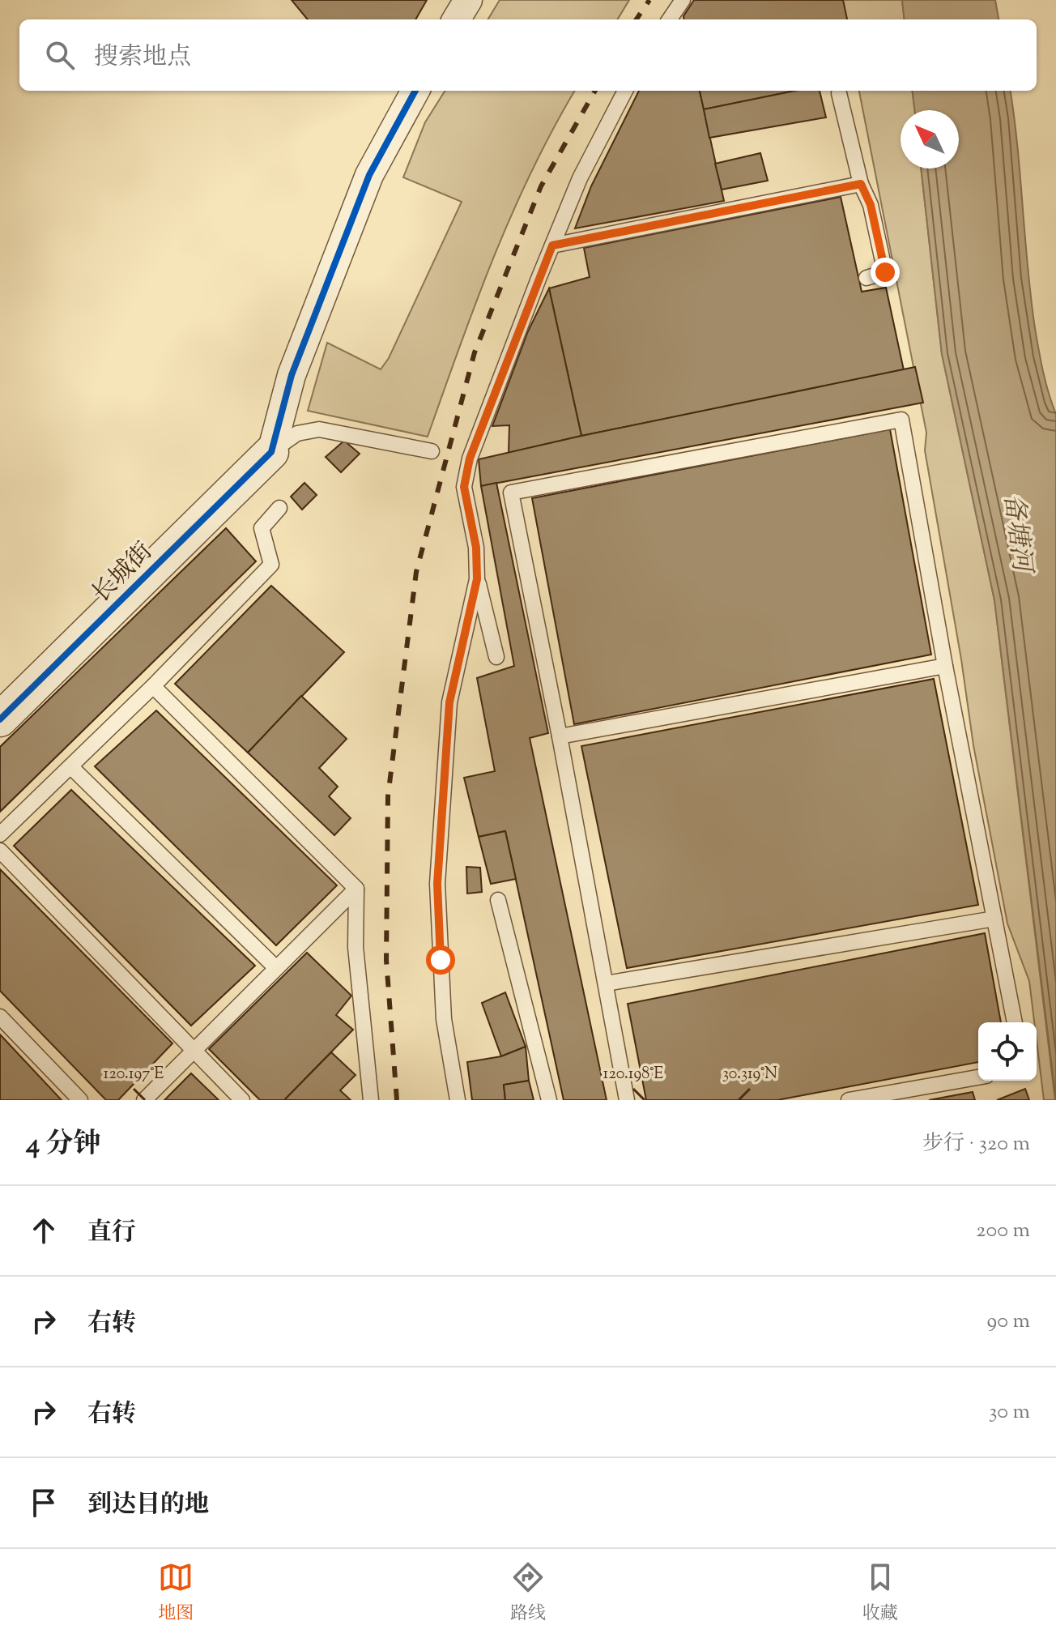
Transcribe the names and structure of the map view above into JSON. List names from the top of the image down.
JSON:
{
  "streets": {
    "street": ["长城街"]
  },
  "water": ["备塘河"],
  "north": "top left",
  "page": {
    "search": "搜索地点",
    "heading": ["4 分钟", "步行 · 320 m"],
    "list": [
      ["直行", "200 m"],
      ["右转", "90 m"],
      ["右转", "30 m"],
      "到达目的地"
    ],
    "nav": ["地图", "路线", "收藏"]
  },
  "coordinates": ["30.319°N", "120.197°E", "120.198°E"]
}
